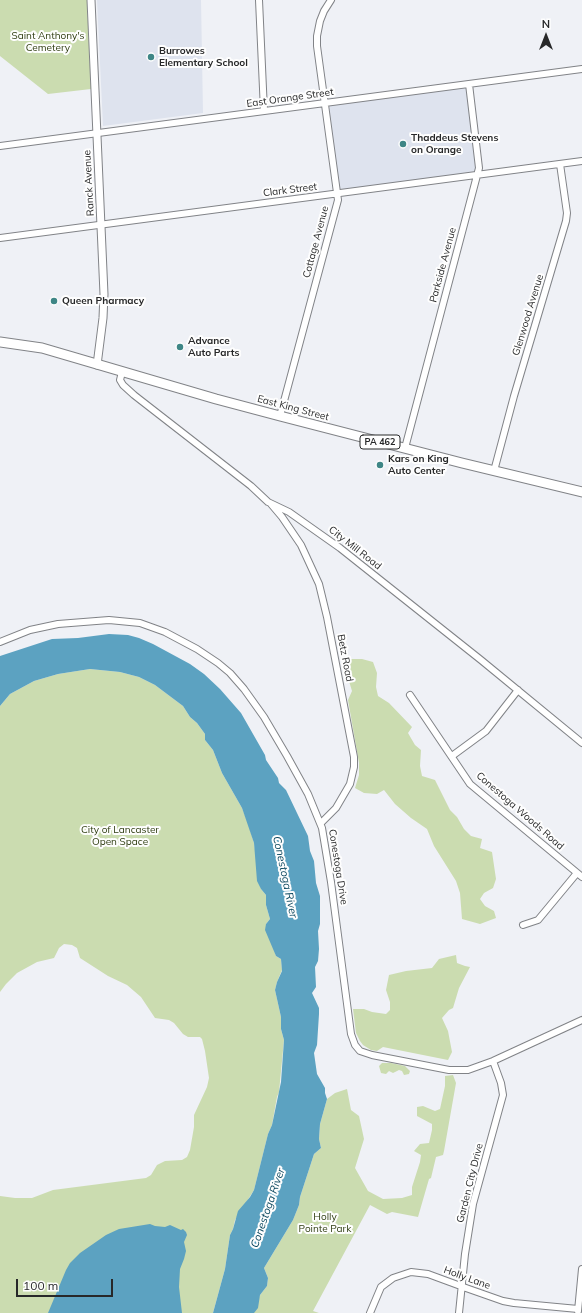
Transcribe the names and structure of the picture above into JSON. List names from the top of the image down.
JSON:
{
  "streets": {
    "main road": ["East King Street", "PA 462"],
    "street": [
      "East Orange Street",
      "Ranck Avenue",
      "Clark Street",
      "Cottage Avenue",
      "Parkside Avenue",
      "Glenwood Avenue",
      "City Mill Road",
      "Betz Road",
      "Conestoga Woods Road",
      "Conestoga Drive",
      "Garden City Drive",
      "Holly Lane"
    ]
  },
  "crossings": [
    ["East Orange Street", "Ranck Avenue"],
    ["East Orange Street", "Cottage Avenue"],
    ["East Orange Street", "Parkside Avenue"],
    ["Ranck Avenue", "Clark Street"],
    ["Ranck Avenue", "East King Street"],
    ["Clark Street", "Cottage Avenue"],
    ["Clark Street", "Parkside Avenue"],
    ["Clark Street", "Glenwood Avenue"],
    ["Cottage Avenue", "East King Street"],
    ["Parkside Avenue", "East King Street"],
    ["Glenwood Avenue", "East King Street"],
    ["East King Street", "City Mill Road"],
    ["City Mill Road", "Betz Road"],
    ["Betz Road", "Conestoga Drive"],
    ["Conestoga Drive", "Garden City Drive"],
    ["Garden City Drive", "Holly Lane"]
  ],
  "water": ["Conestoga River"],
  "parks": ["Saint Anthony's Cemetery", "City of Lancaster Open Space", "Holly Pointe Park"],
  "places": [
    "Burrowes Elementary School",
    "Thaddeus Stevens on Orange",
    "Queen Pharmacy",
    "Advance Auto Parts",
    "Kars on King Auto Center"
  ],
  "scale_bar": "100 m",
  "north": "top"
}
